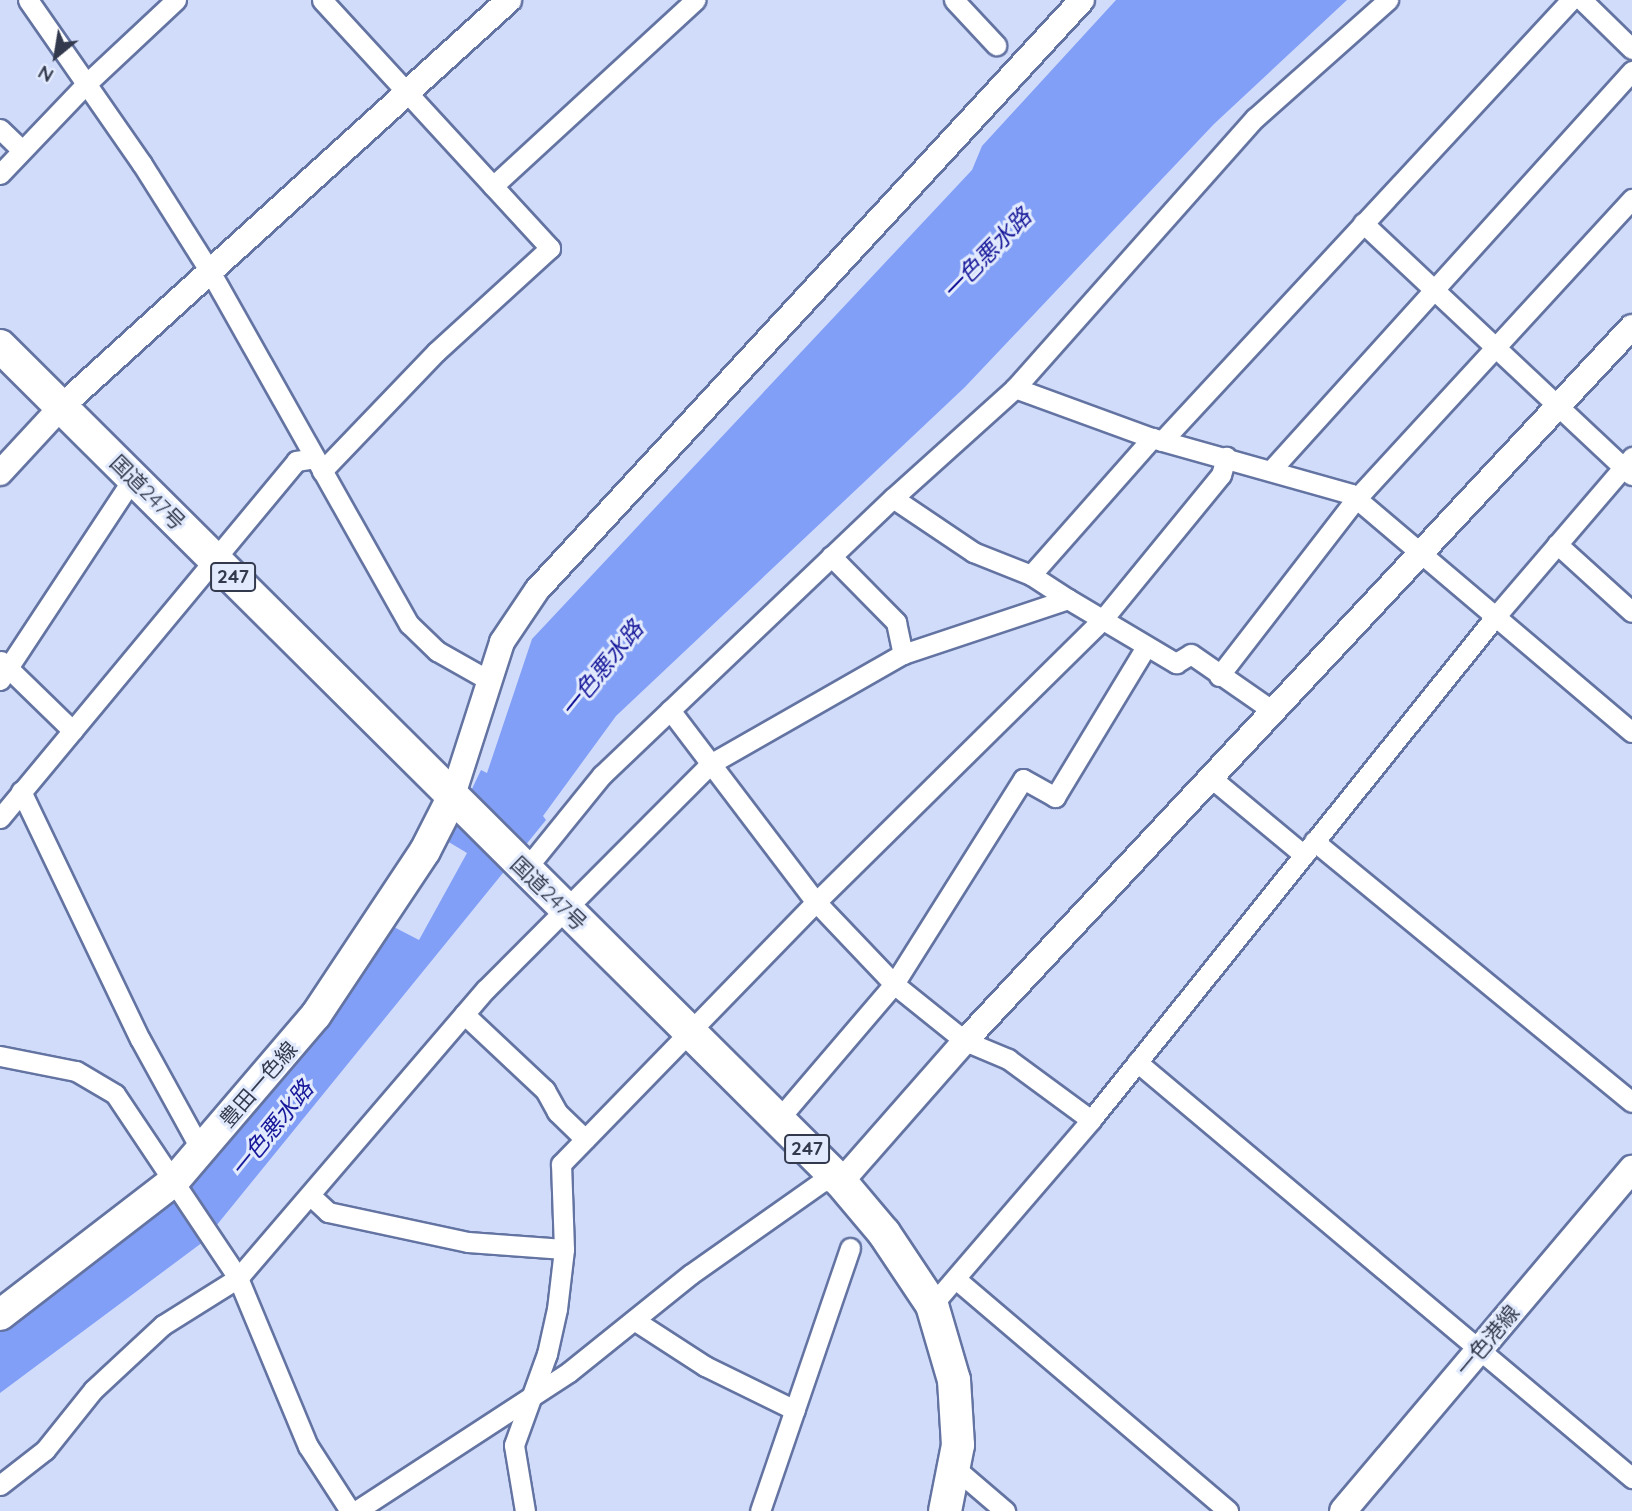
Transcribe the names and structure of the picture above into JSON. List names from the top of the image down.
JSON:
{
  "streets": {
    "highway": ["国道247号", "247"],
    "main road": ["豊田一色線", "一色港線"]
  },
  "crossings": [
    ["国道247号", "豊田一色線"]
  ],
  "water": ["一色悪水路"],
  "north": "bottom left"
}
